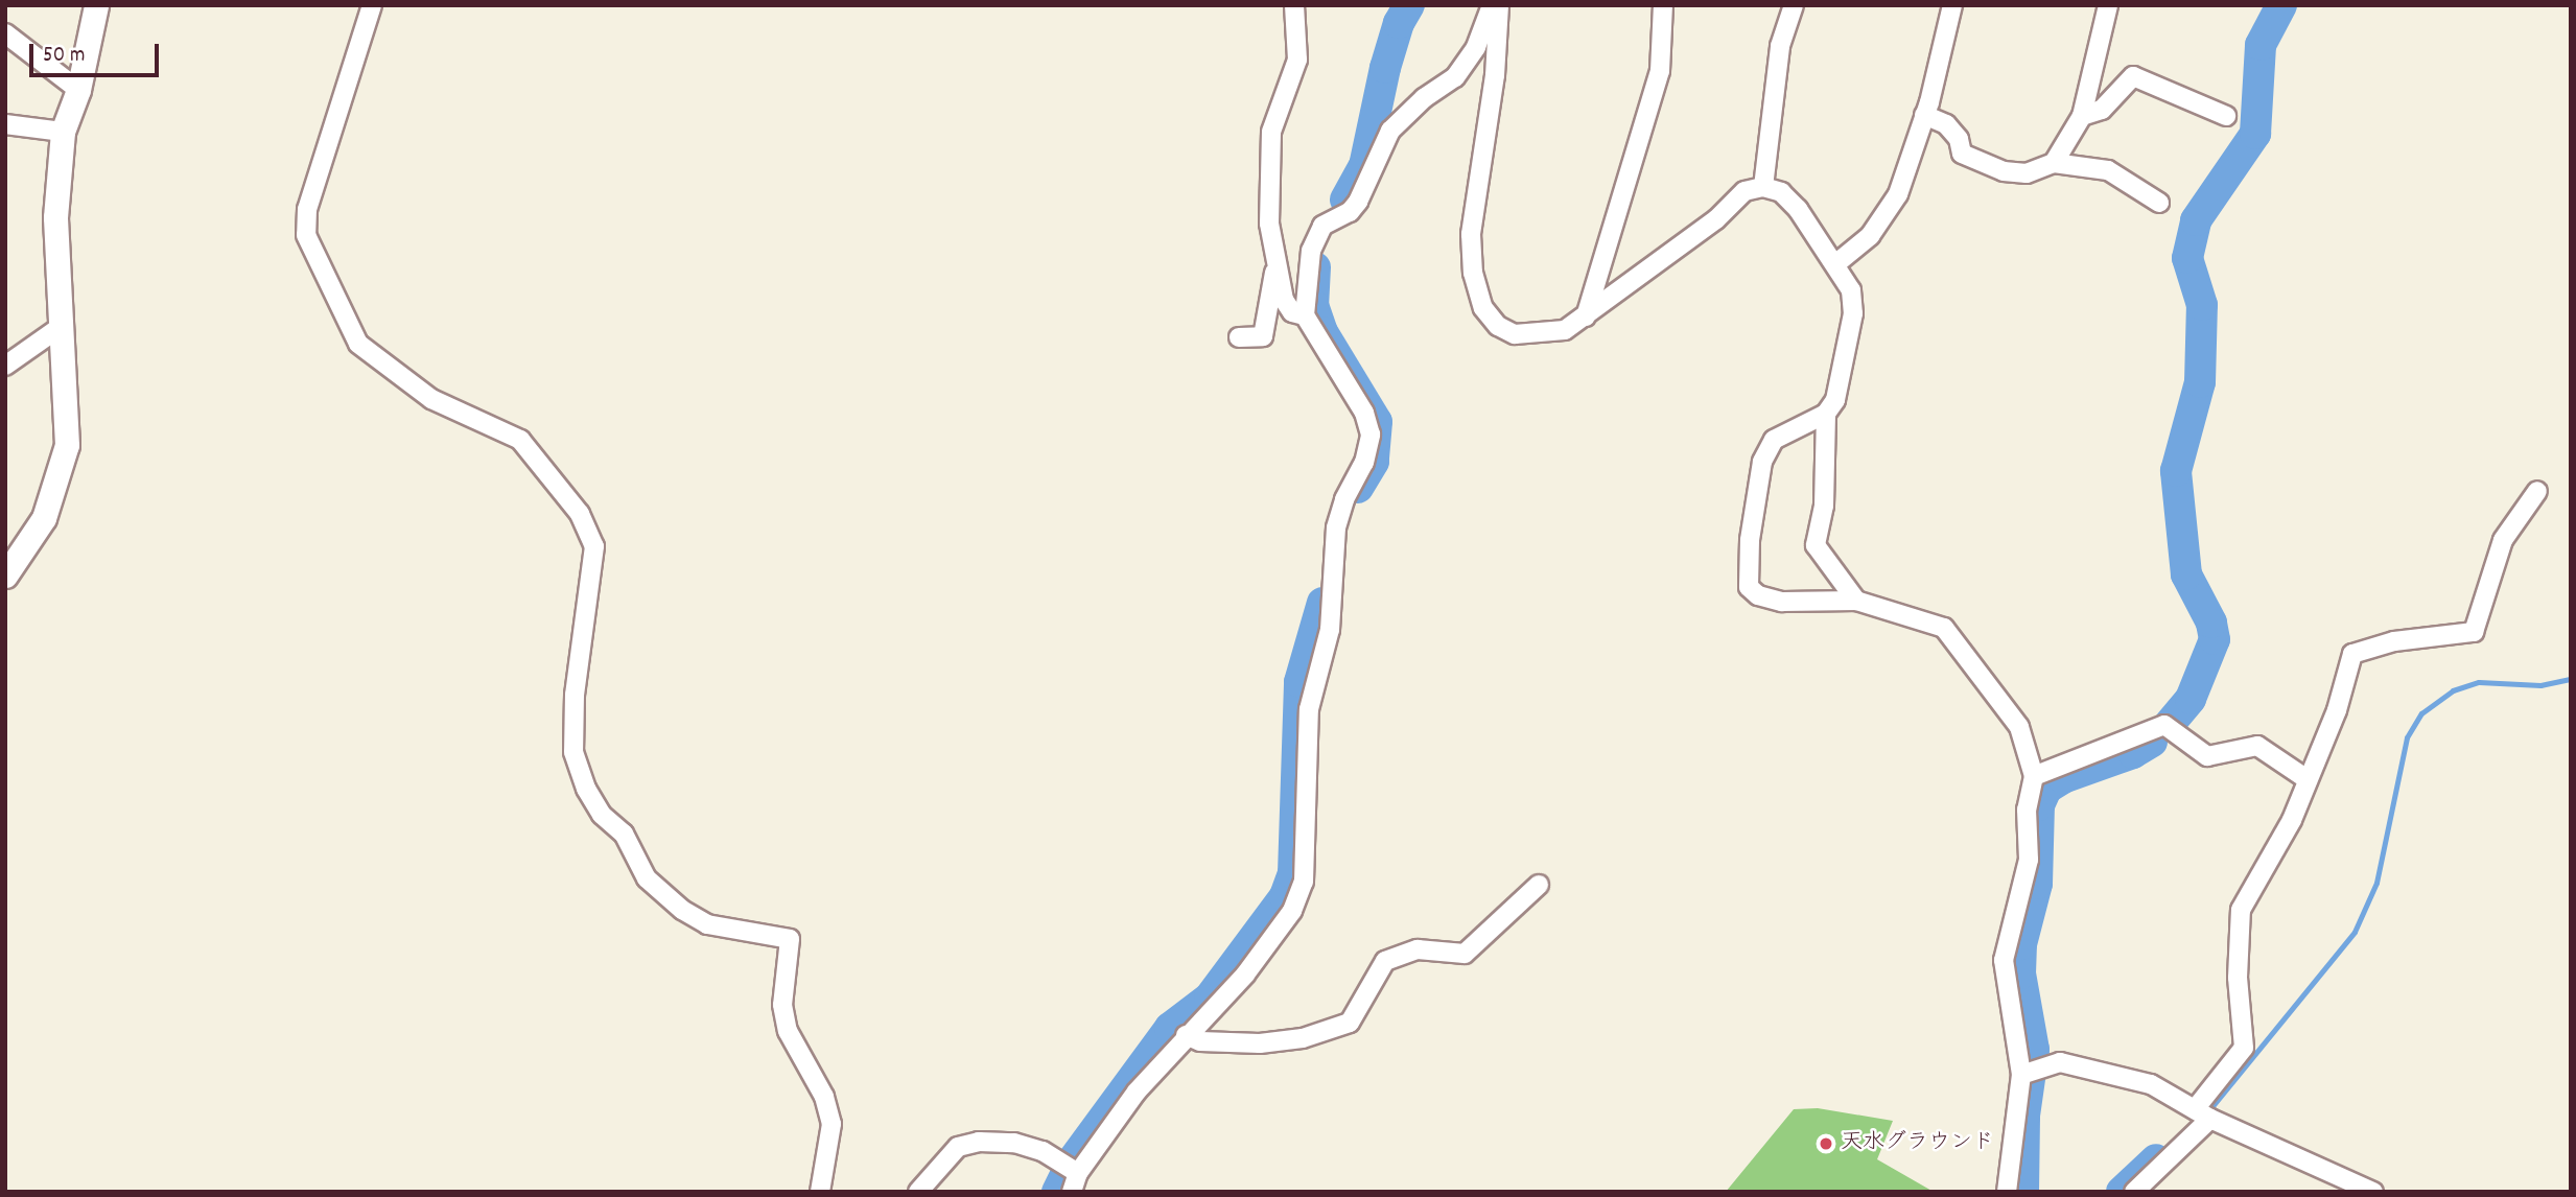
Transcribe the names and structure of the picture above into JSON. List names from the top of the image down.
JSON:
{
  "places": ["天水グラウンド"],
  "scale_bar": "50 m"
}
